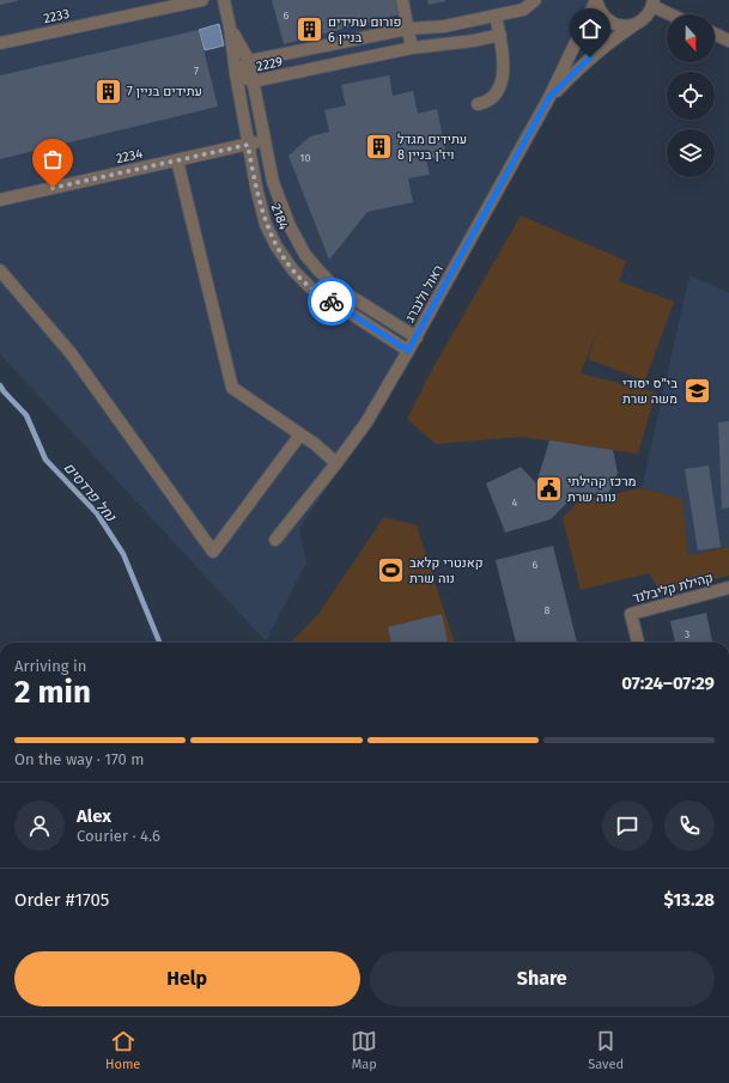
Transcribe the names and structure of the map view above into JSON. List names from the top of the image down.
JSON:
{
  "streets": {
    "street": [
      "2233",
      "2229",
      "2234",
      "2184",
      "ראול ולנברג",
      "קהילת קליבלנד"
    ]
  },
  "crossings": [
    ["2229", "2184"],
    ["2234", "2184"],
    ["2184", "ראול ולנברג"]
  ],
  "water": ["נחל פרדסים"],
  "places": {
    "building": ["פורום עתידים בניין 6", "עתידים בניין 7", "עתידים מגדל ויז'ן בניין 8"],
    "school or university": ["בי\"ס יסודי משה שרת"],
    "public building": ["מרכז קהילתי נווה שרת"],
    "sports": ["קאנטרי קלאב נוה שרת"]
  },
  "house_numbers": [
    "6",
    "7",
    "10",
    "4",
    "6",
    "8",
    "3"
  ],
  "north": "bottom",
  "page": {
    "heading": ["2 min", "Arriving in", "07:24–07:29"],
    "panel": [
      "Alex",
      "Courier · 4.6",
      "Order #1705",
      "$13.28"
    ],
    "bar": "On the way · 170 m",
    "buttons": ["Help", "Share"],
    "tabs": ["Home", "Map", "Saved"]
  }
}
